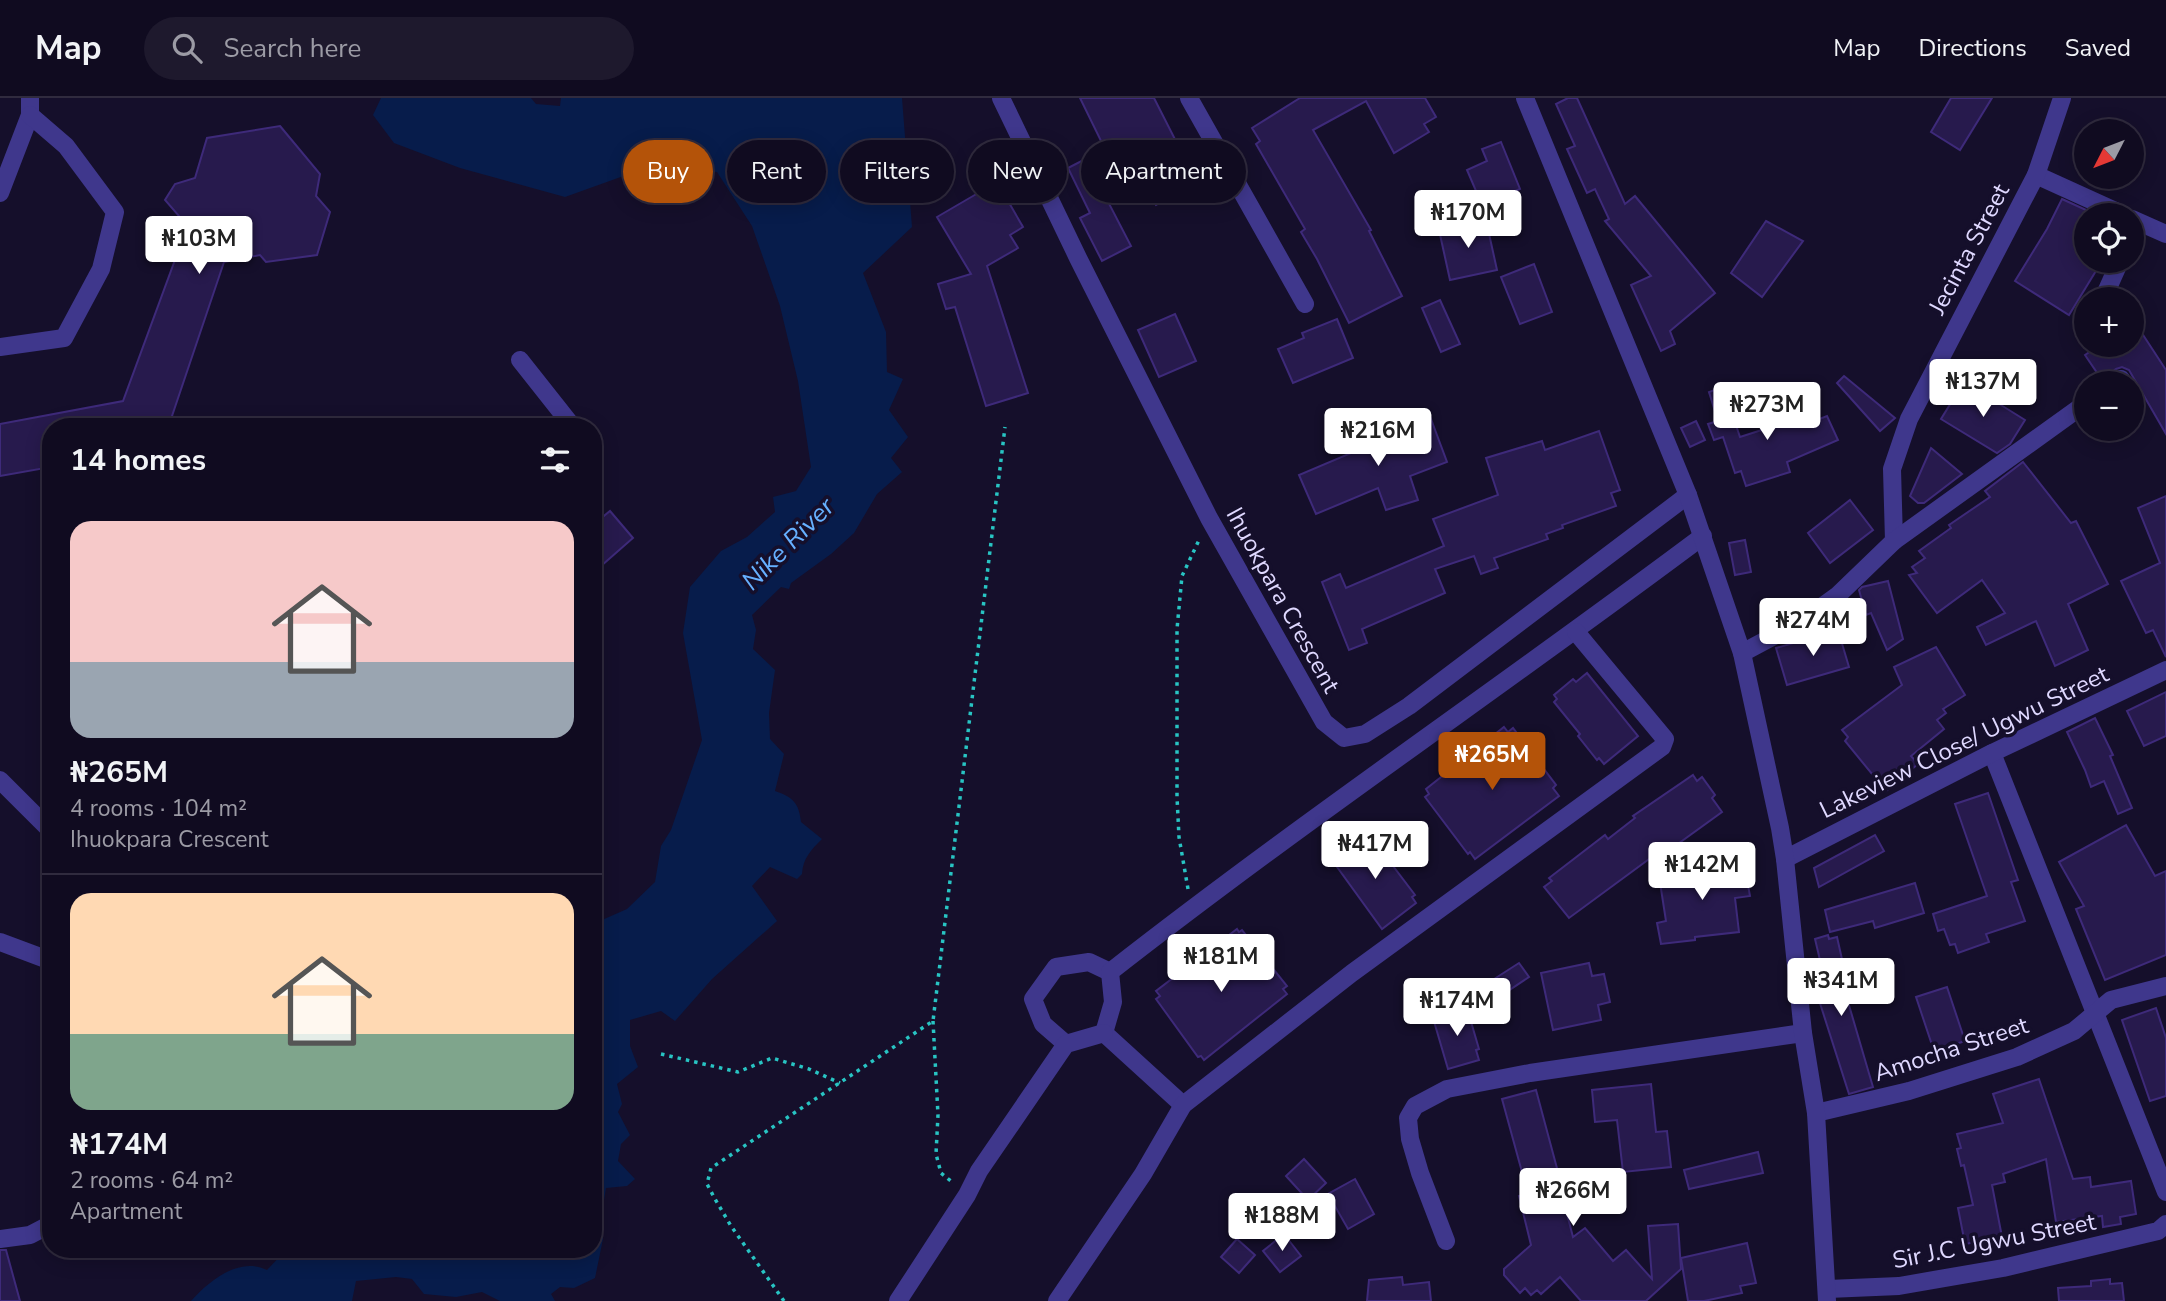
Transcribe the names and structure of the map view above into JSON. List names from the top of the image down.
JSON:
{
  "streets": {
    "street": [
      "Jecinta Street",
      "Ihuokpara Crescent",
      "Lakeview Close/ Ugwu Street",
      "Amocha Street",
      "Sir J.C Ugwu Street"
    ]
  },
  "water": ["Nike River"],
  "north": "bottom left",
  "page": {
    "header": "Map",
    "search": "Search here",
    "nav": ["Map", "Directions", "Saved"],
    "map_buttons": ["+", "−"],
    "chip": [
      "Buy",
      "Rent",
      "Filters",
      "New",
      "Apartment"
    ],
    "price": [
      "₦170M",
      "₦103M",
      "₦137M",
      "₦273M",
      "₦216M",
      "₦274M",
      "₦265M",
      "₦417M",
      "₦142M",
      "₦181M",
      "₦341M",
      "₦174M",
      "₦266M",
      "₦188M"
    ],
    "heading": "14 homes",
    "list": [
      {
        "name": "₦265M",
        "note": "4 rooms · 104 m² · Ihuokpara Crescent"
      },
      {
        "name": "₦174M",
        "note": "2 rooms · 64 m² · Apartment"
      }
    ]
  }
}
